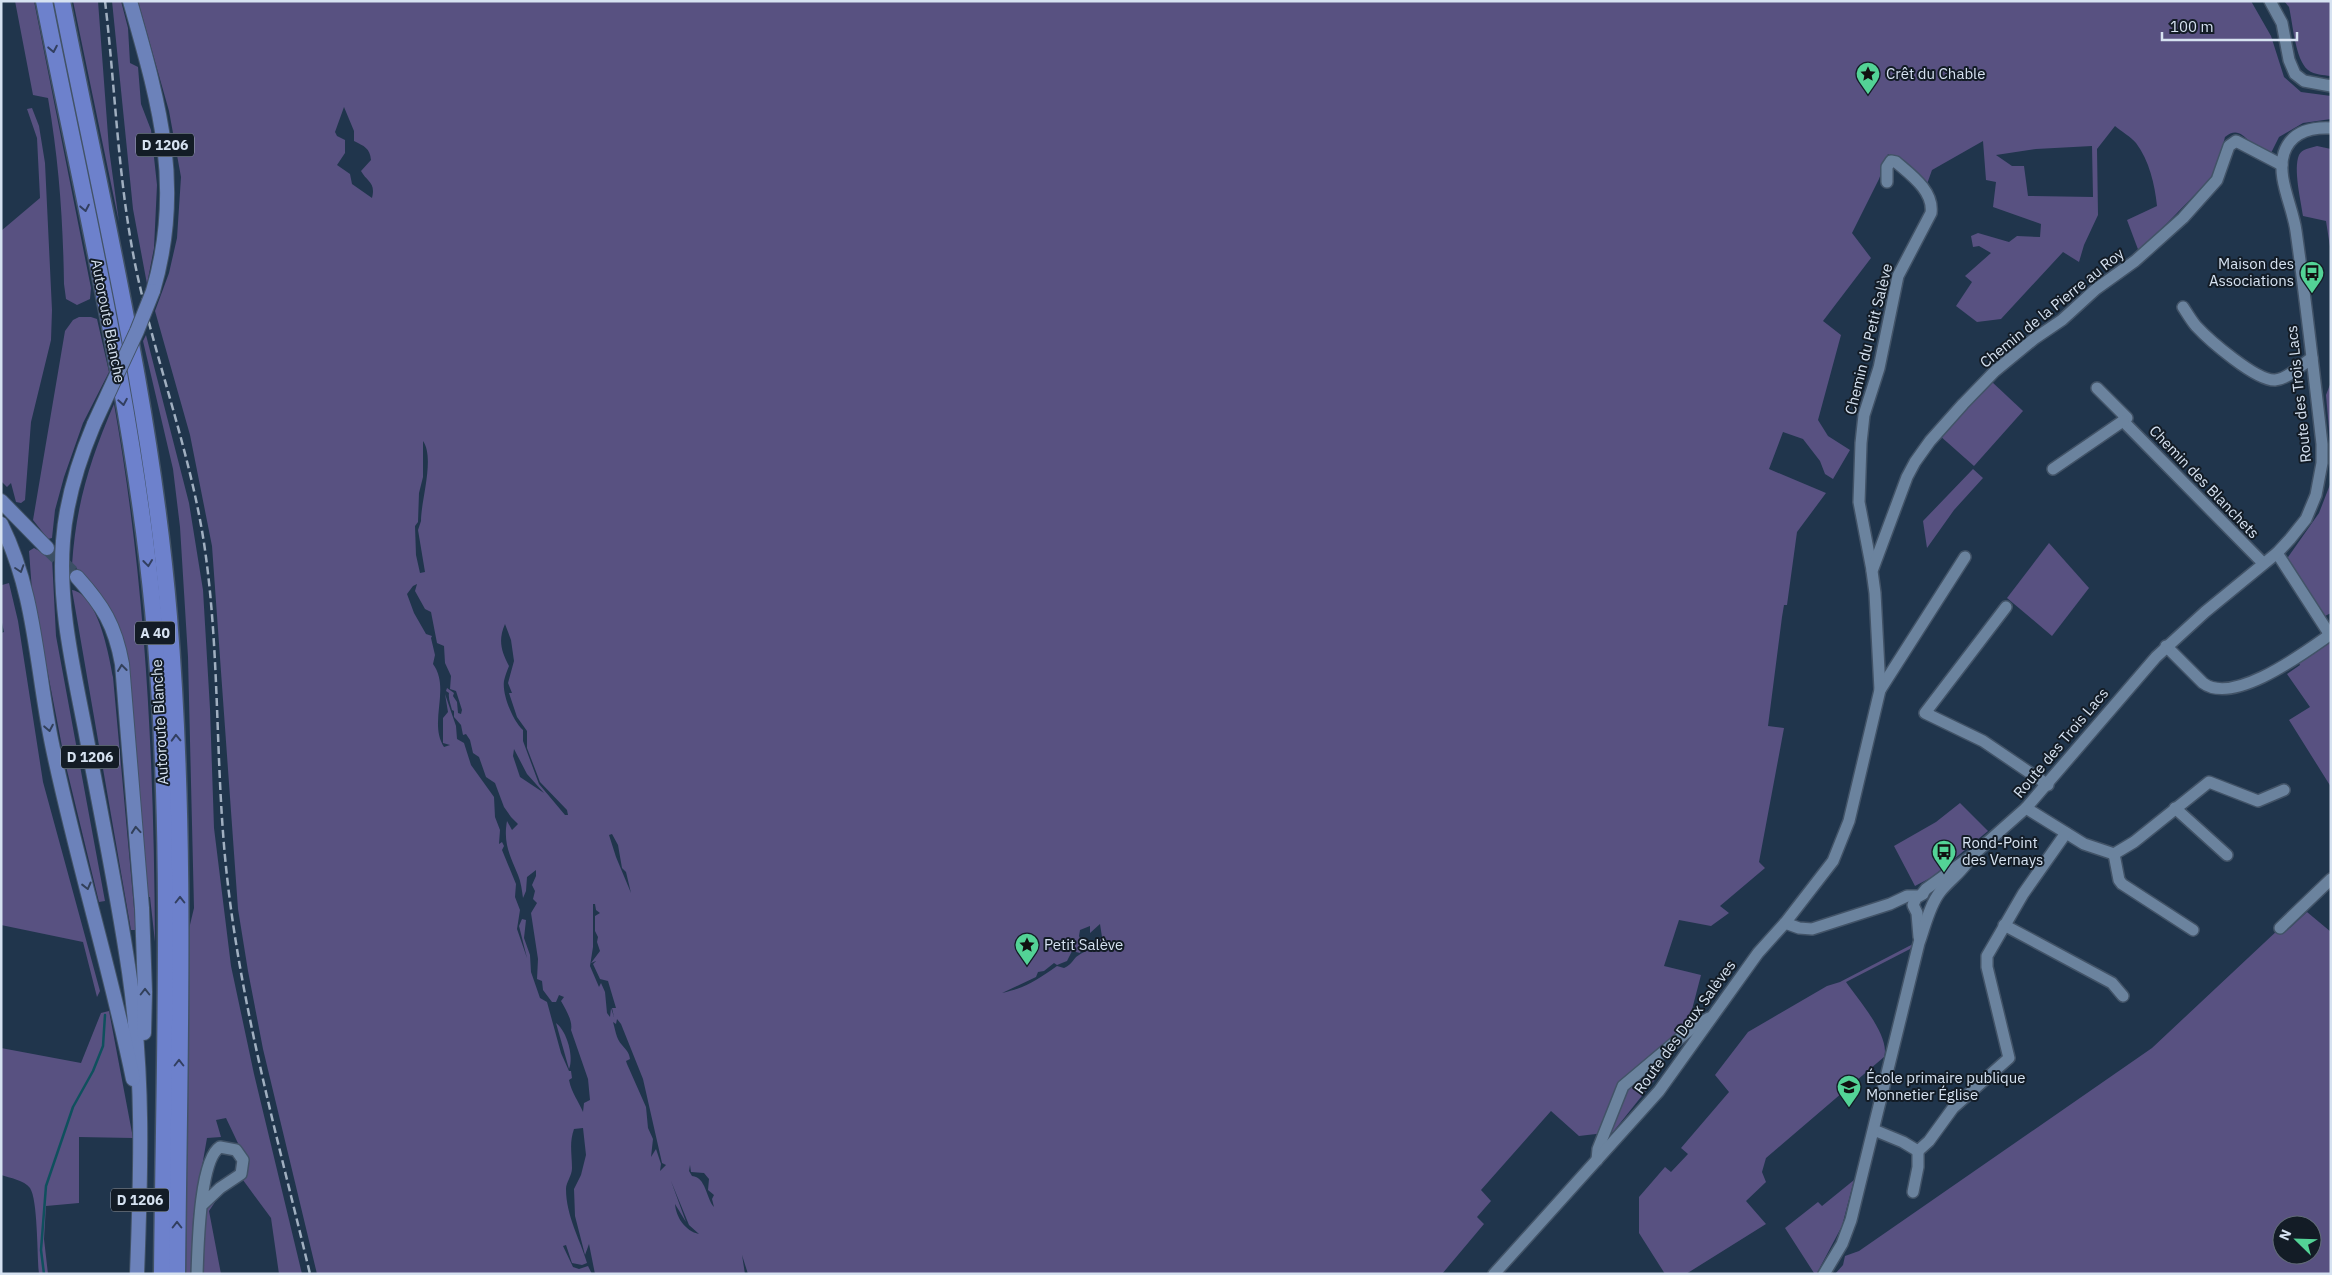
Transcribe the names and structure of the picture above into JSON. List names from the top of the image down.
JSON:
{
  "streets": {
    "highway": ["Autoroute Blanche", "A 40"],
    "main road": ["D 1206"],
    "street": [
      "Chemin de la Pierre au Roy",
      "Chemin du Petit Salève",
      "Route des Trois Lacs",
      "Chemin des Blanchets",
      "Route des Deux Salèves"
    ]
  },
  "crossings": [
    ["Chemin de la Pierre au Roy", "Chemin du Petit Salève"],
    ["Chemin de la Pierre au Roy", "Route des Trois Lacs"],
    ["Chemin de la Pierre au Roy", "Route des Deux Salèves"],
    ["Route des Trois Lacs", "Chemin des Blanchets"]
  ],
  "places": {
    "place": ["Crêt du Chable", "Petit Salève"],
    "bus stop": ["Maison des Associations", "Rond-Point des Vernays"],
    "school or university": ["École primaire publique Monnetier Église"]
  },
  "scale_bar": "100 m",
  "north": "top left"
}
